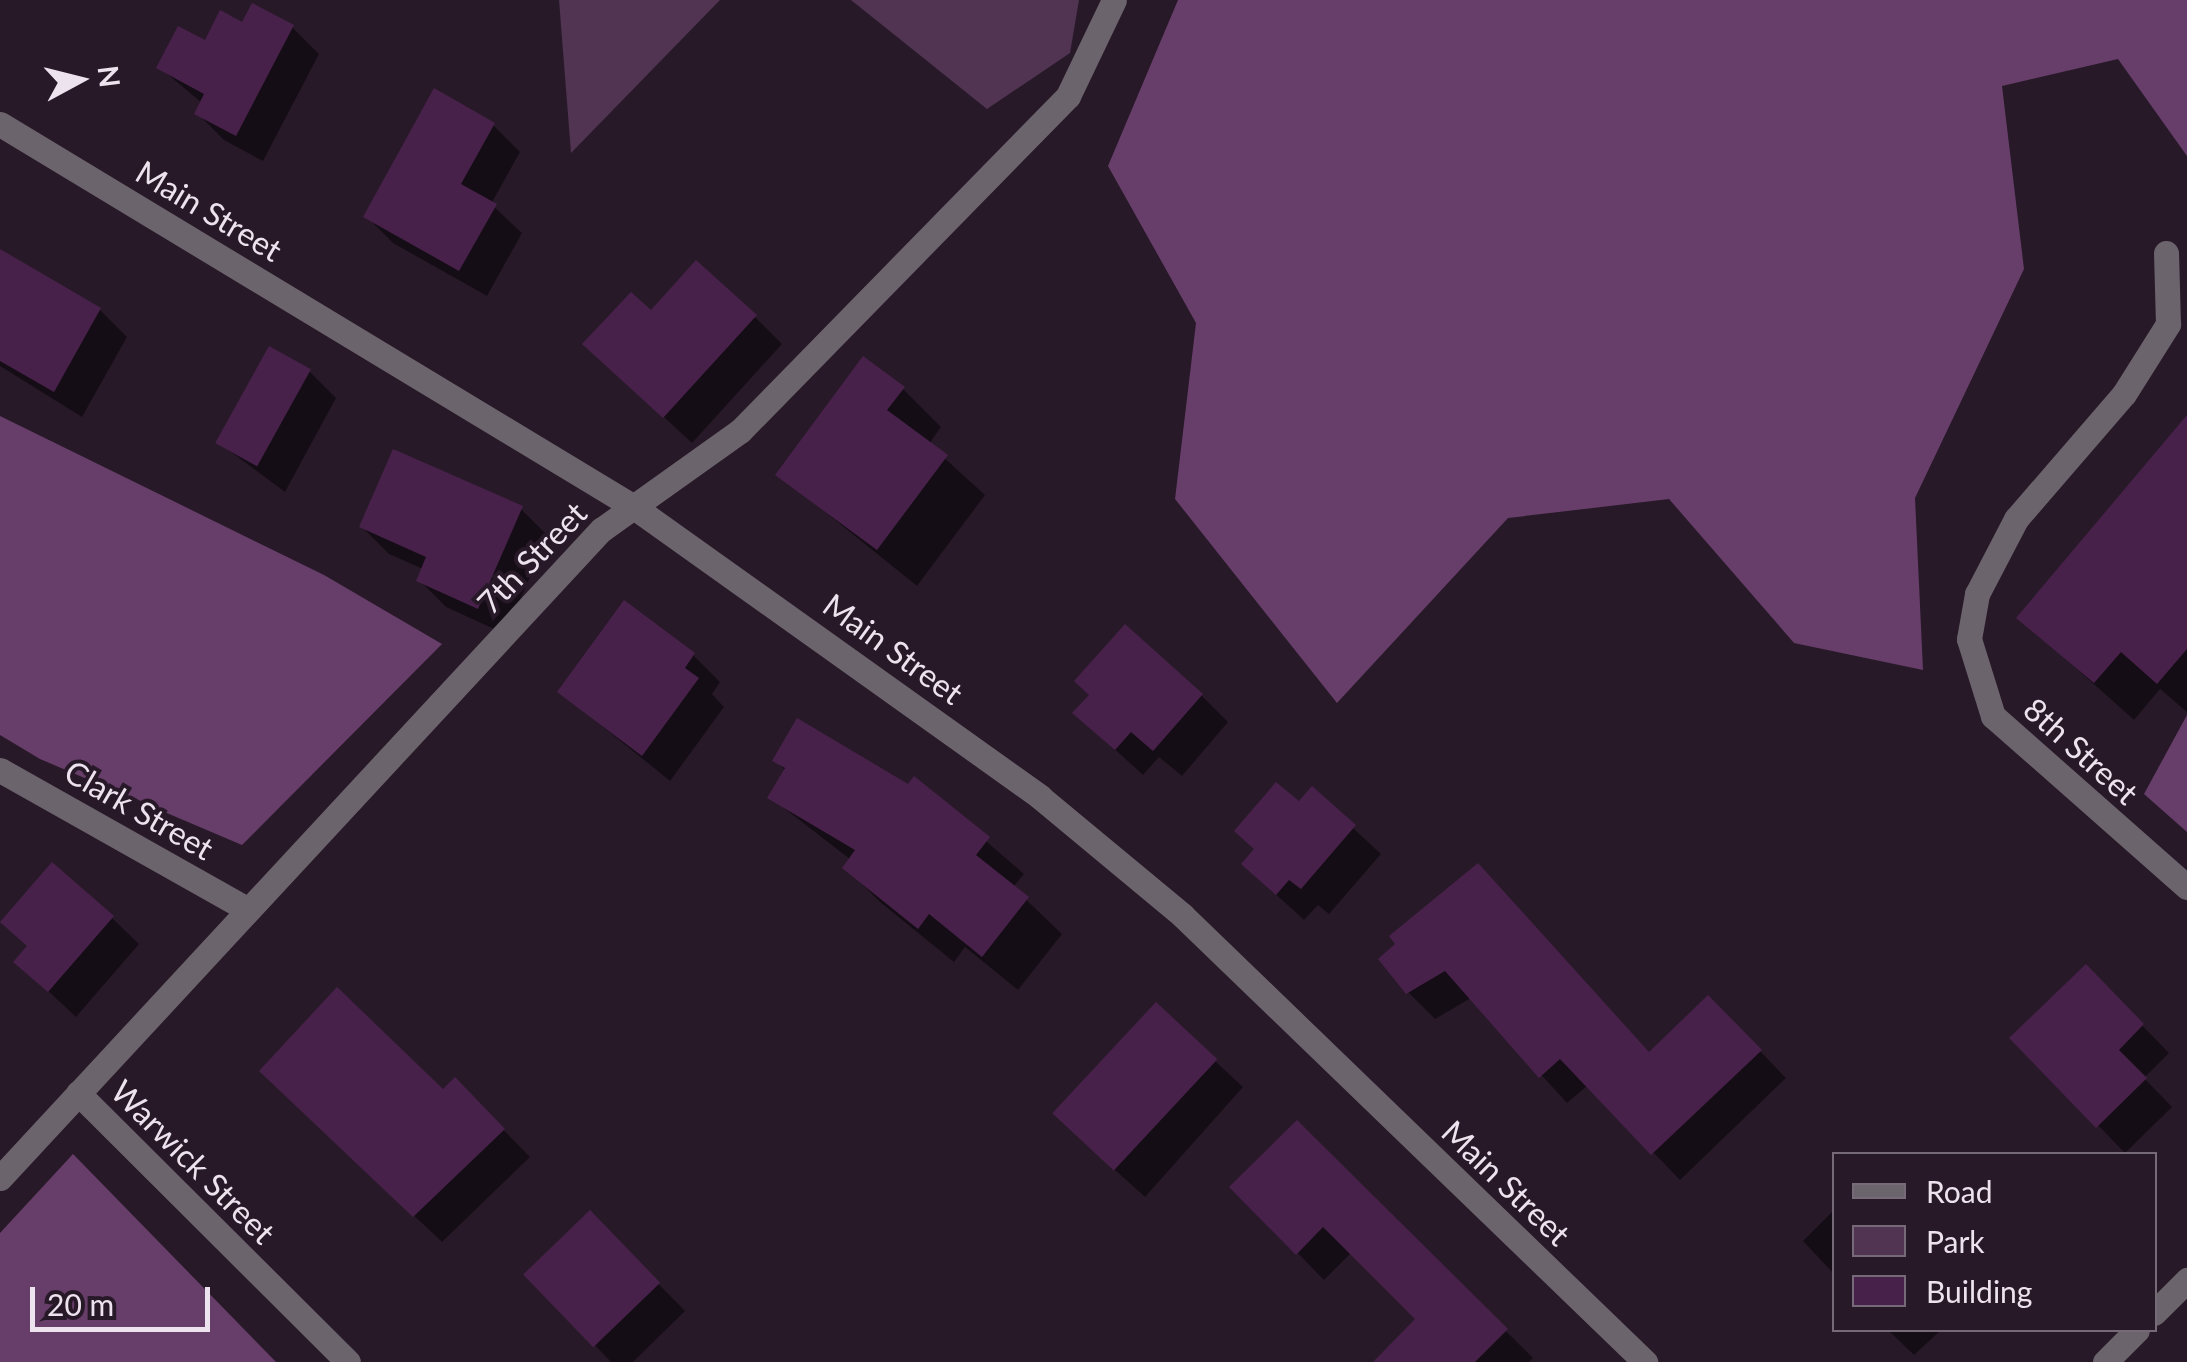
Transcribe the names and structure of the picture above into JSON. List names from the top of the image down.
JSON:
{
  "streets": {
    "street": [
      "Main Street",
      "7th Street",
      "8th Street",
      "Clark Street",
      "Warwick Street"
    ]
  },
  "crossings": [
    ["Main Street", "7th Street"],
    ["7th Street", "Clark Street"],
    ["7th Street", "Warwick Street"]
  ],
  "legend": ["Road", "Park", "Building"],
  "scale_bar": "20 m",
  "north": "right"
}
